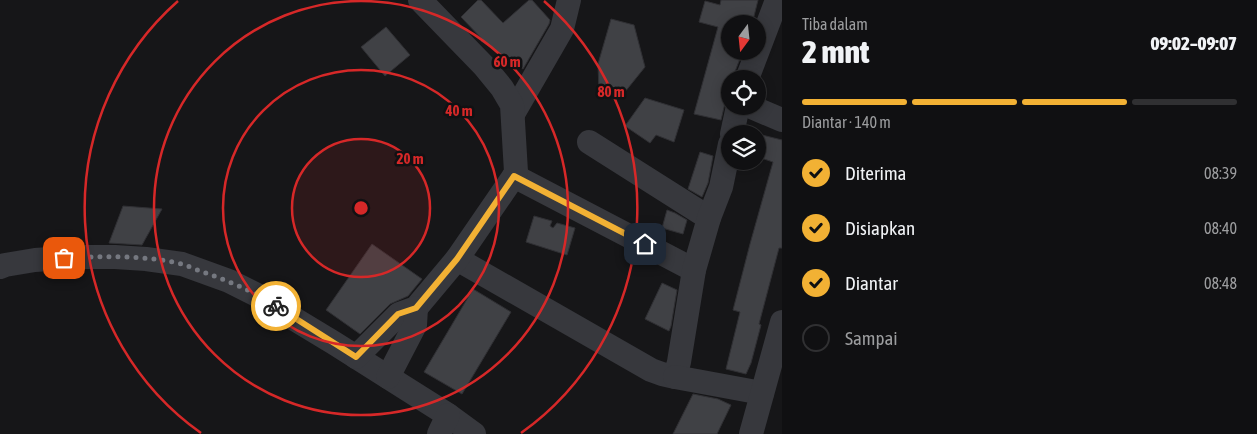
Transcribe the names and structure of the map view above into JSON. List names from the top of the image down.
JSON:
{
  "north": "bottom",
  "page": {
    "heading": ["2 mnt", "Tiba dalam", "09:02–09:07"],
    "bar": "Diantar · 140 m",
    "list": [
      ["Diterima", "08:39"],
      ["Disiapkan", "08:40"],
      ["Diantar", "08:48"],
      "Sampai"
    ]
  },
  "rings": [
    "60 m",
    "80 m",
    "40 m",
    "20 m"
  ]
}
